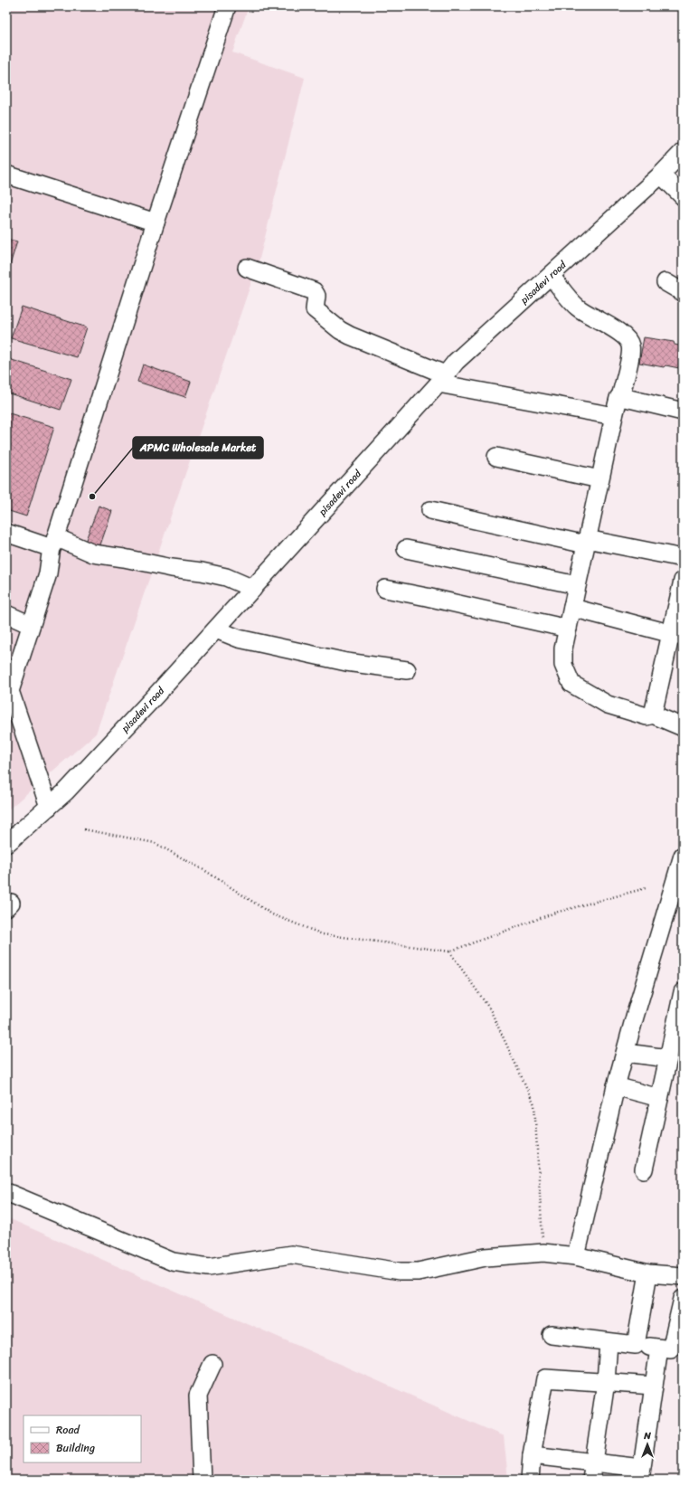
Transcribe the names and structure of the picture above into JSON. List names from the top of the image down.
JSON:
{
  "streets": {
    "street": ["pisadevi road"]
  },
  "places": ["APMC Wholesale Market"],
  "legend": ["Road", "Building"],
  "north": "top"
}
